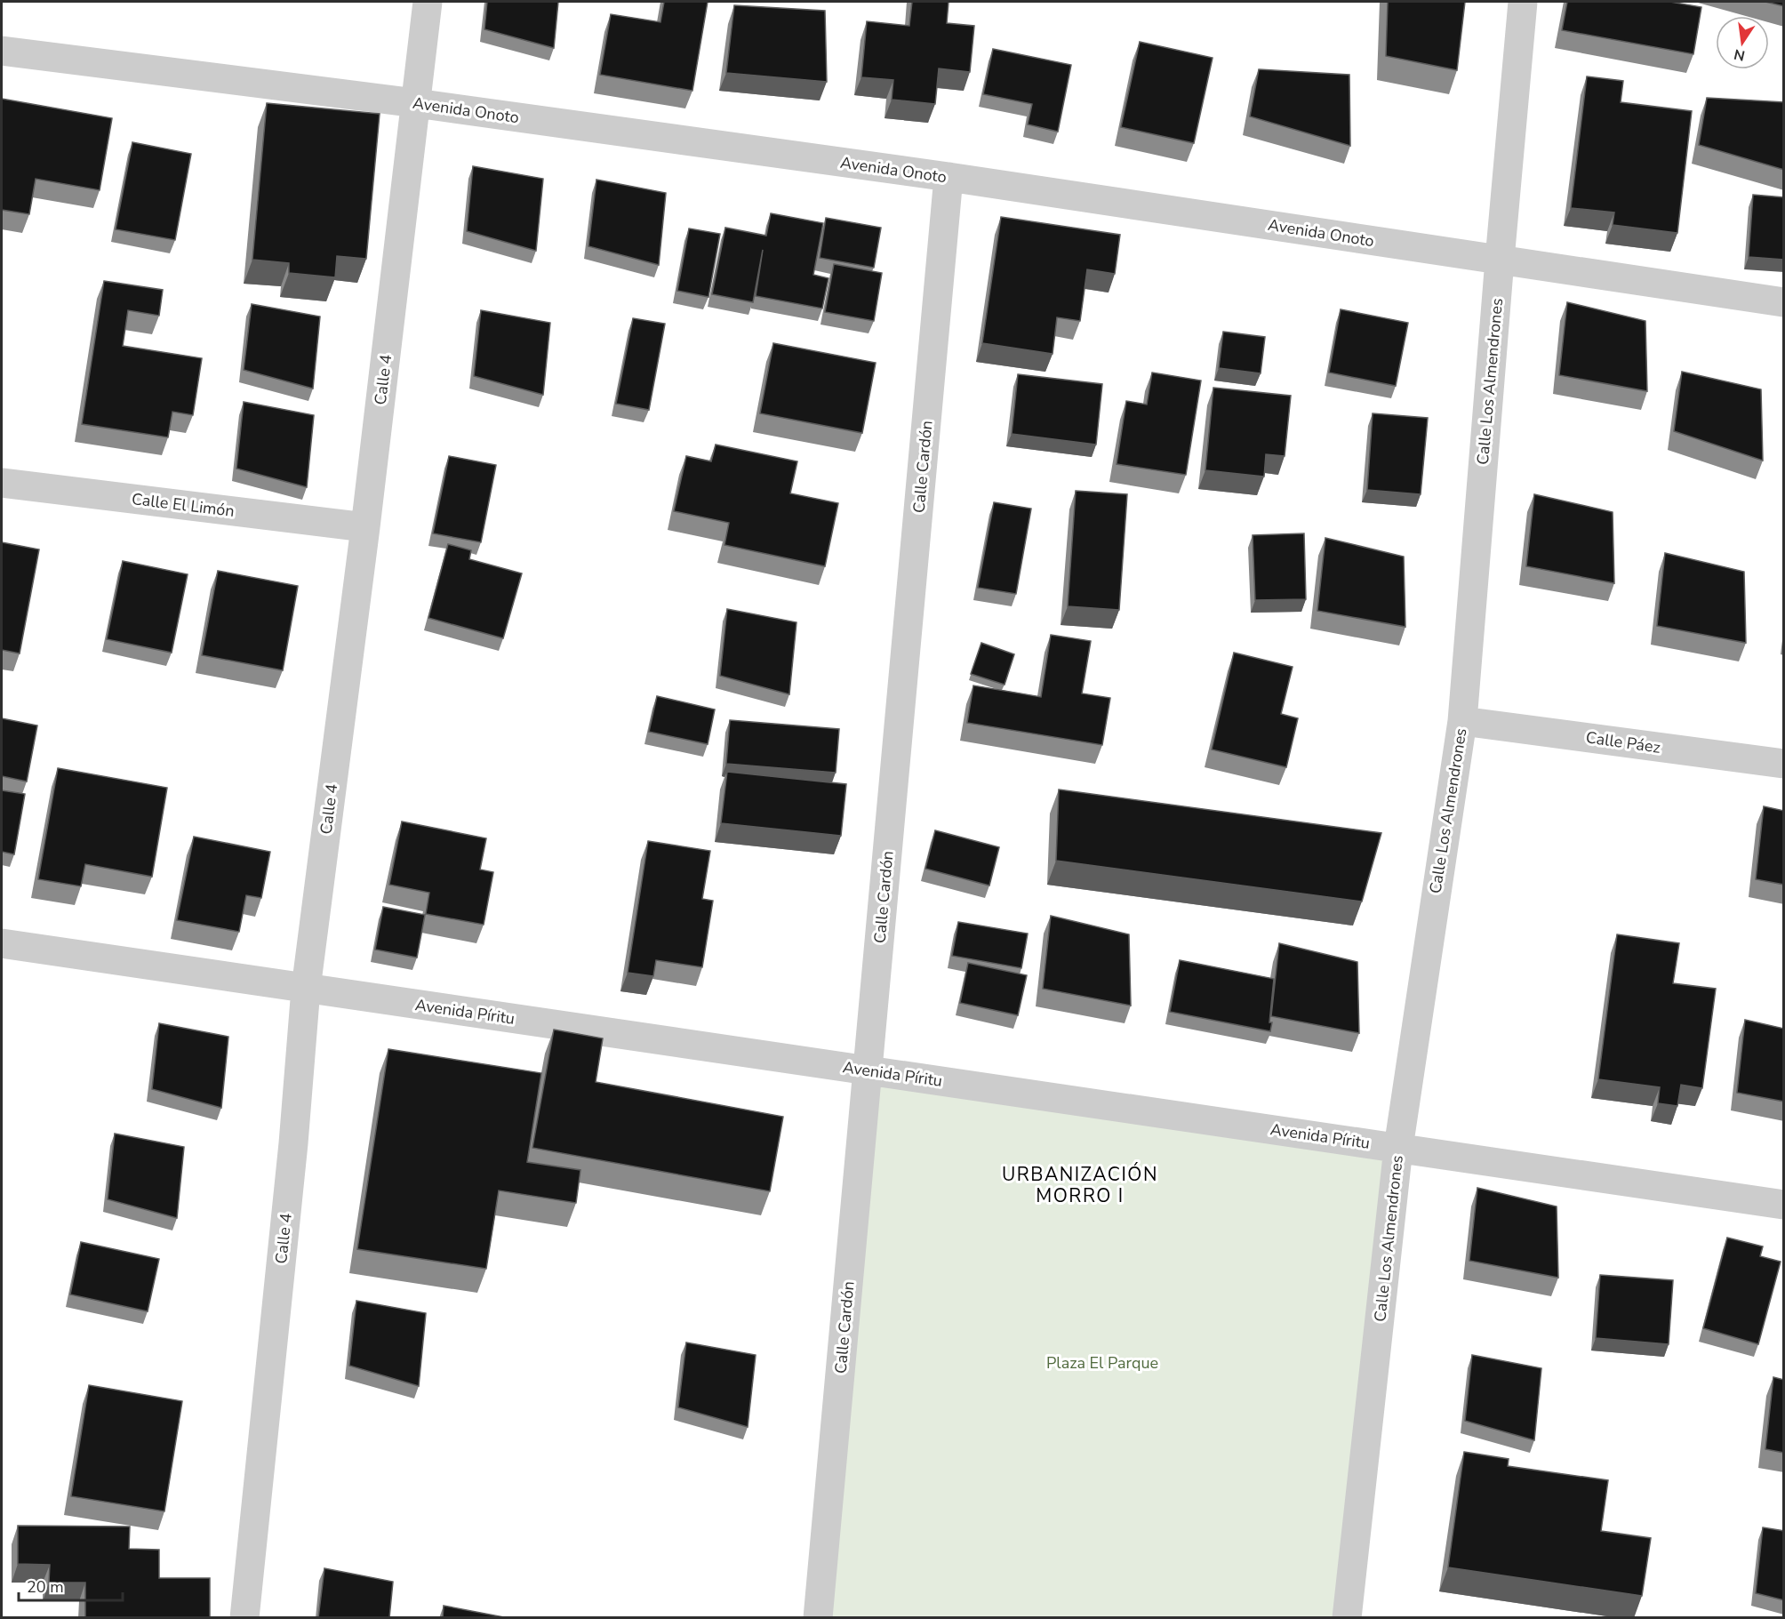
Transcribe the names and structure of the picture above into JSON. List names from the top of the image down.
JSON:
{
  "streets": {
    "street": [
      "Avenida Onoto",
      "Calle 4",
      "Calle Los Almendrones",
      "Calle Cardón",
      "Calle El Limón",
      "Calle Páez",
      "Avenida Píritu"
    ]
  },
  "crossings": [
    ["Avenida Onoto", "Calle 4"],
    ["Avenida Onoto", "Calle Los Almendrones"],
    ["Avenida Onoto", "Calle Cardón"],
    ["Calle 4", "Calle El Limón"],
    ["Calle 4", "Avenida Píritu"],
    ["Calle Los Almendrones", "Calle Páez"],
    ["Calle Los Almendrones", "Avenida Píritu"],
    ["Calle Cardón", "Avenida Píritu"]
  ],
  "districts": ["URBANIZACIÓN MORRO I"],
  "parks": ["Plaza El Parque"],
  "scale_bar": "20 m",
  "north": "bottom"
}
